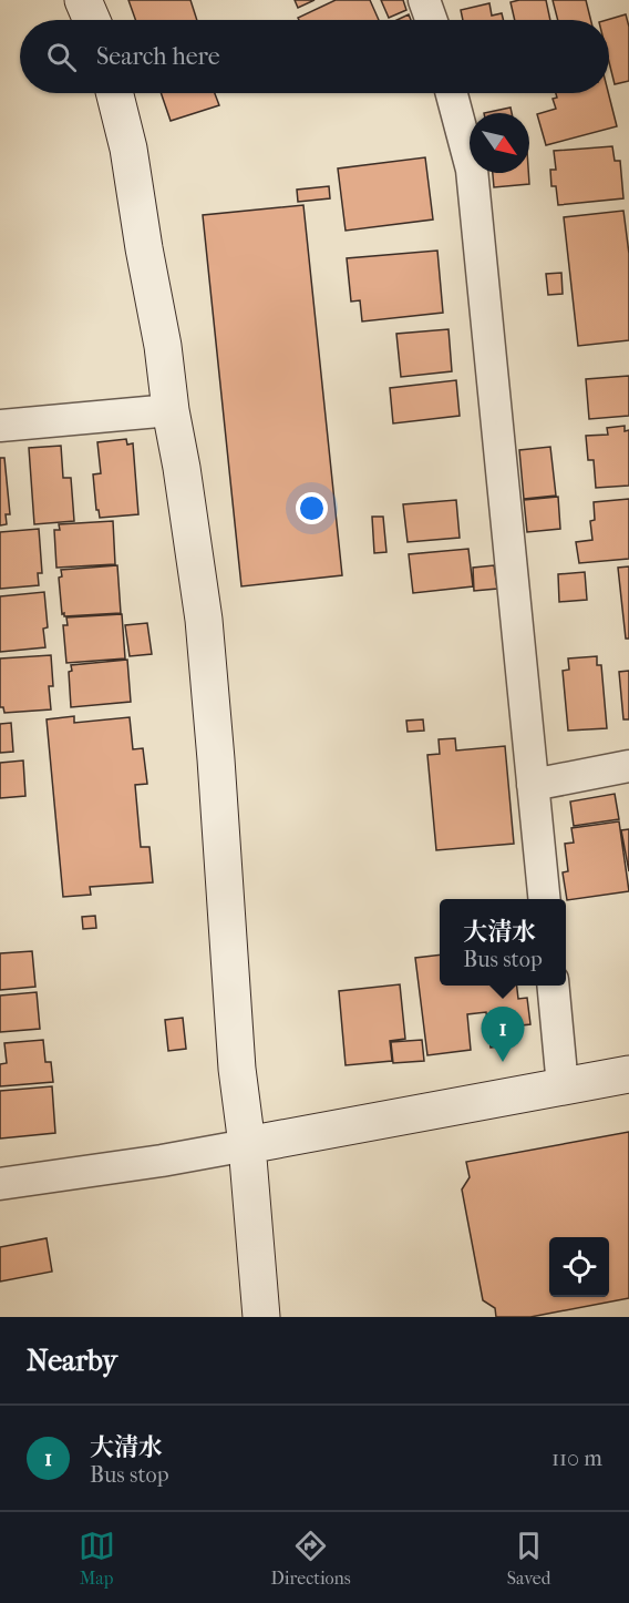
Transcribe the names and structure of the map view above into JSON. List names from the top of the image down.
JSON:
{
  "north": "bottom right",
  "page": {
    "search": "Search here",
    "popup": ["大清水", "Bus stop"],
    "pins": "1",
    "heading": "Nearby",
    "list": [
      {
        "mark": "1",
        "name": "大清水",
        "note": "Bus stop",
        "value": "110 m"
      }
    ],
    "nav": ["Map", "Directions", "Saved"]
  }
}
